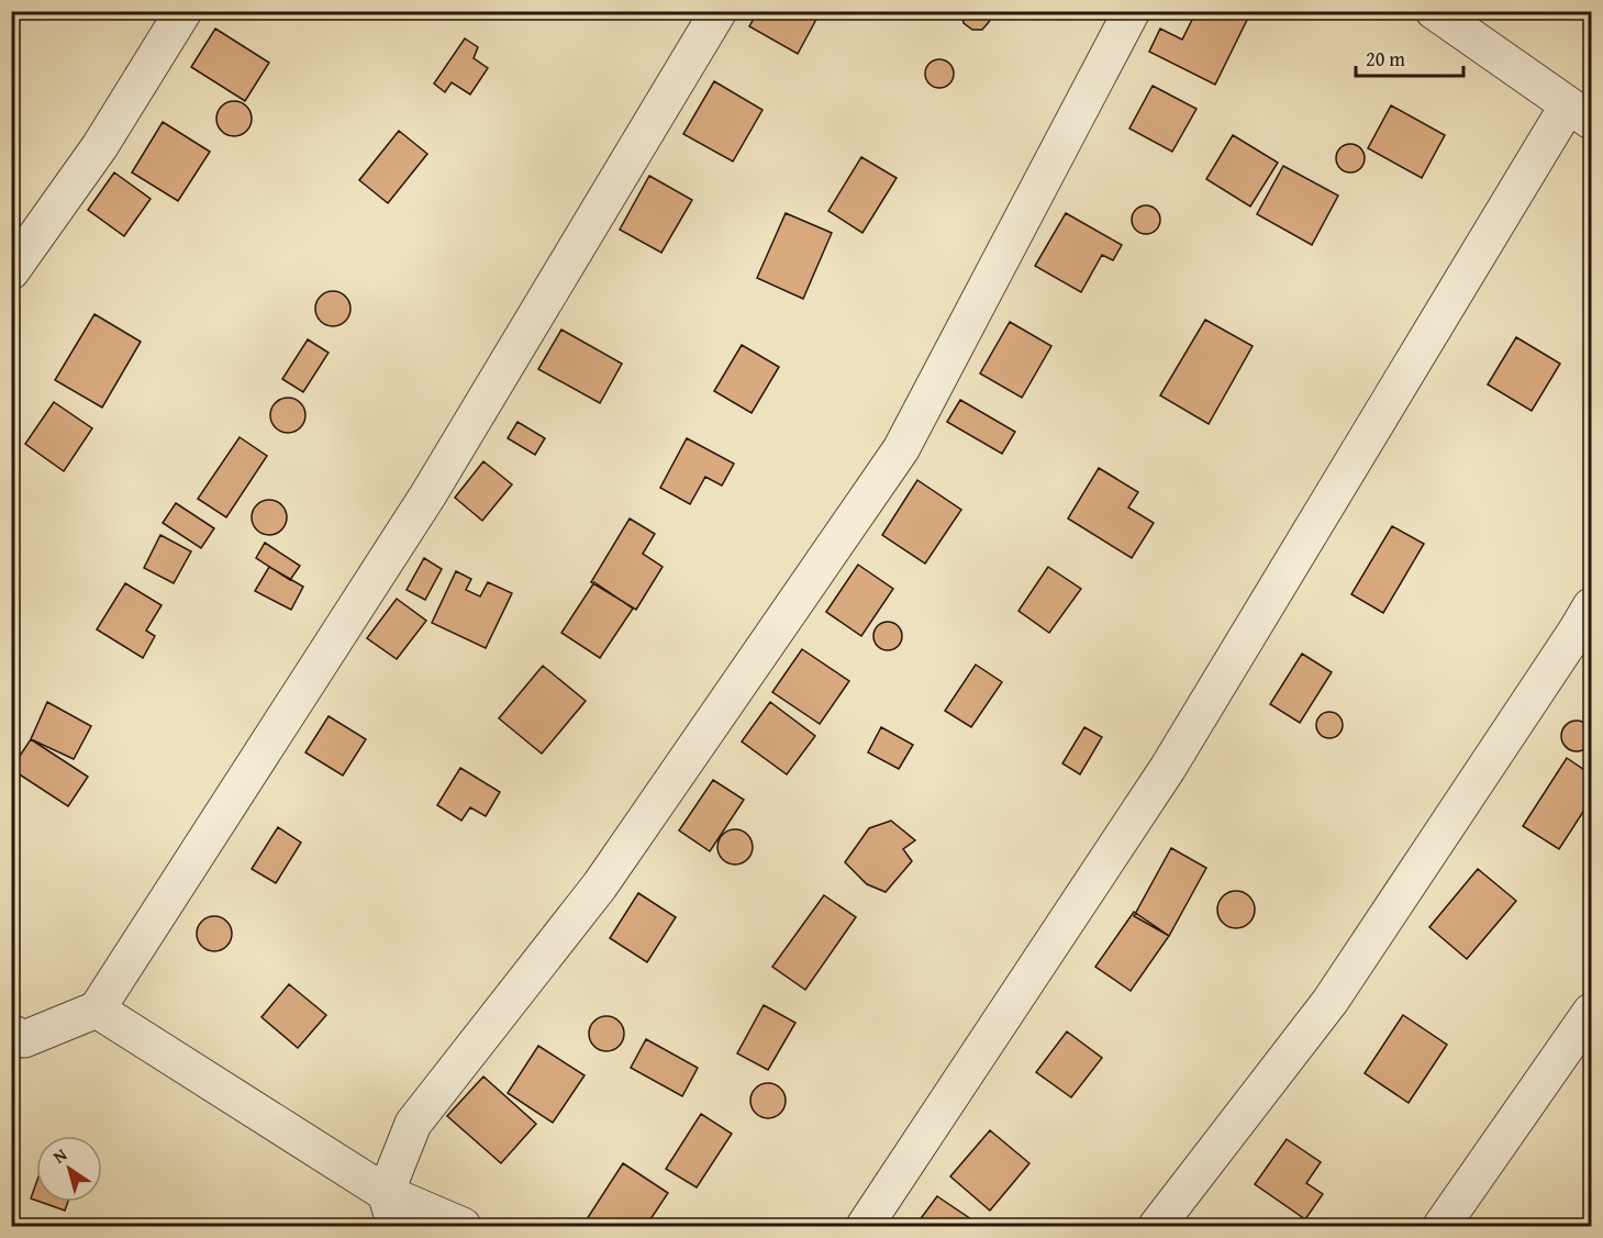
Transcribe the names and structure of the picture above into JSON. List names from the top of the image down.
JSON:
{
  "scale_bar": "20 m",
  "north": "top left"
}
